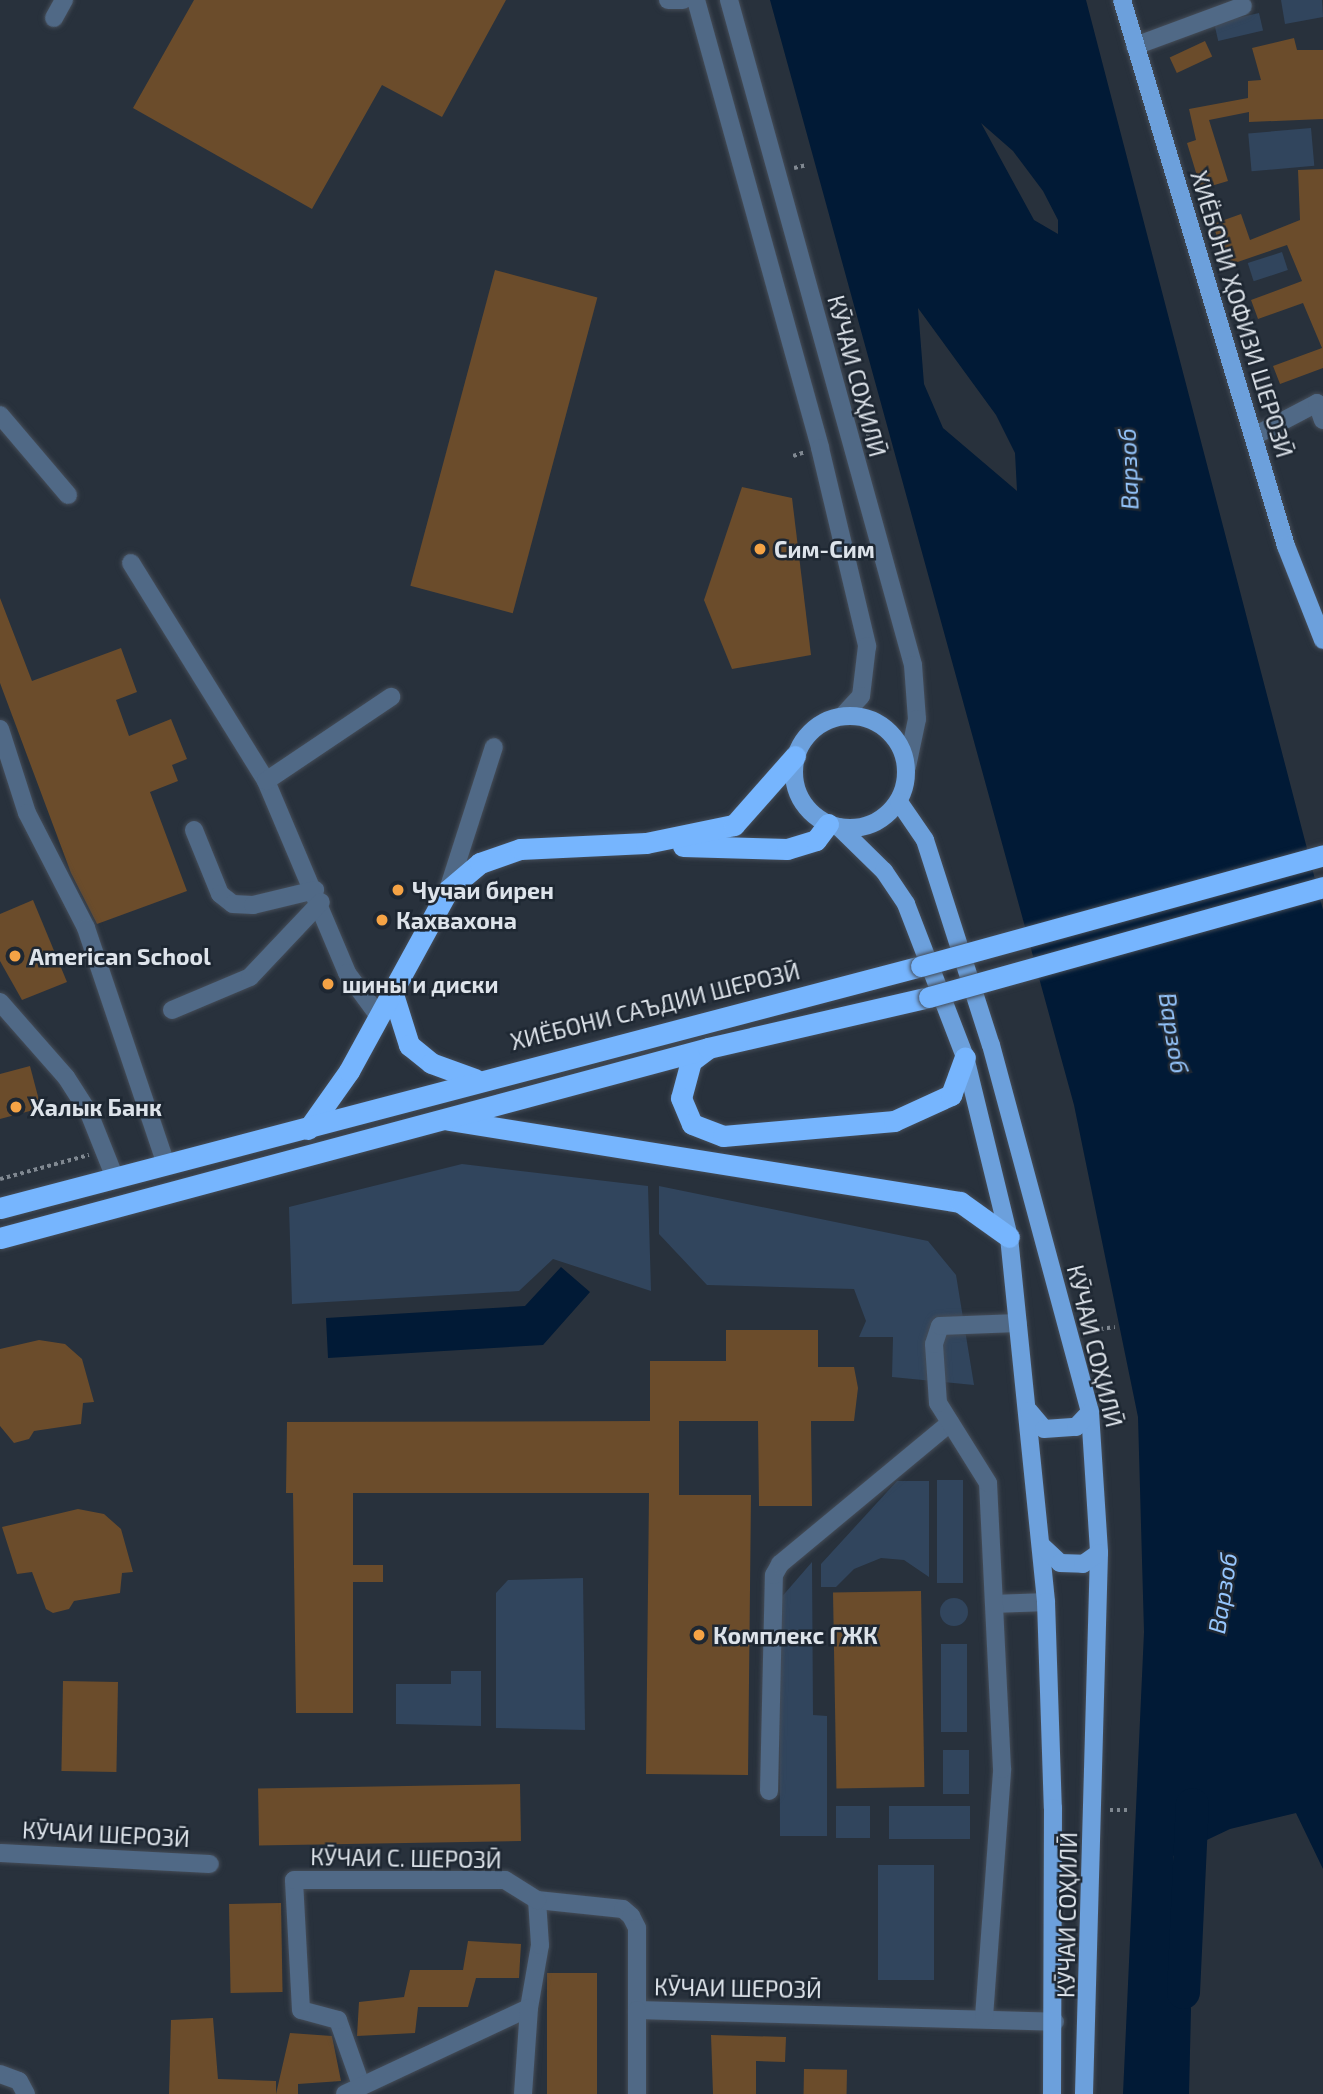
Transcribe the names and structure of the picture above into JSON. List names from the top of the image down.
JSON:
{
  "streets": {
    "highway": ["ХИЁБОНИ САЪДИИ ШЕРОЗӢ"],
    "main road": ["ХИЁБОНИ ҲОФИЗИ ШЕРОЗӢ", "КӮЧАИ СОҲИЛӢ"],
    "street": ["КӮЧАИ ШЕРОЗӢ", "КӮЧАИ С. ШЕРОЗӢ"]
  },
  "crossings": [
    ["КӮЧАИ СОҲИЛӢ", "КӮЧАИ ШЕРОЗӢ"],
    ["КӮЧАИ ШЕРОЗӢ", "КӮЧАИ С. ШЕРОЗӢ"]
  ],
  "water": ["Варзоб"],
  "places": [
    "Сим-Сим",
    "Чучаи бирен",
    "Кахвахона",
    "American School",
    "шины и диски",
    "Халык Банк",
    "Комплекс ГЖК"
  ]
}
